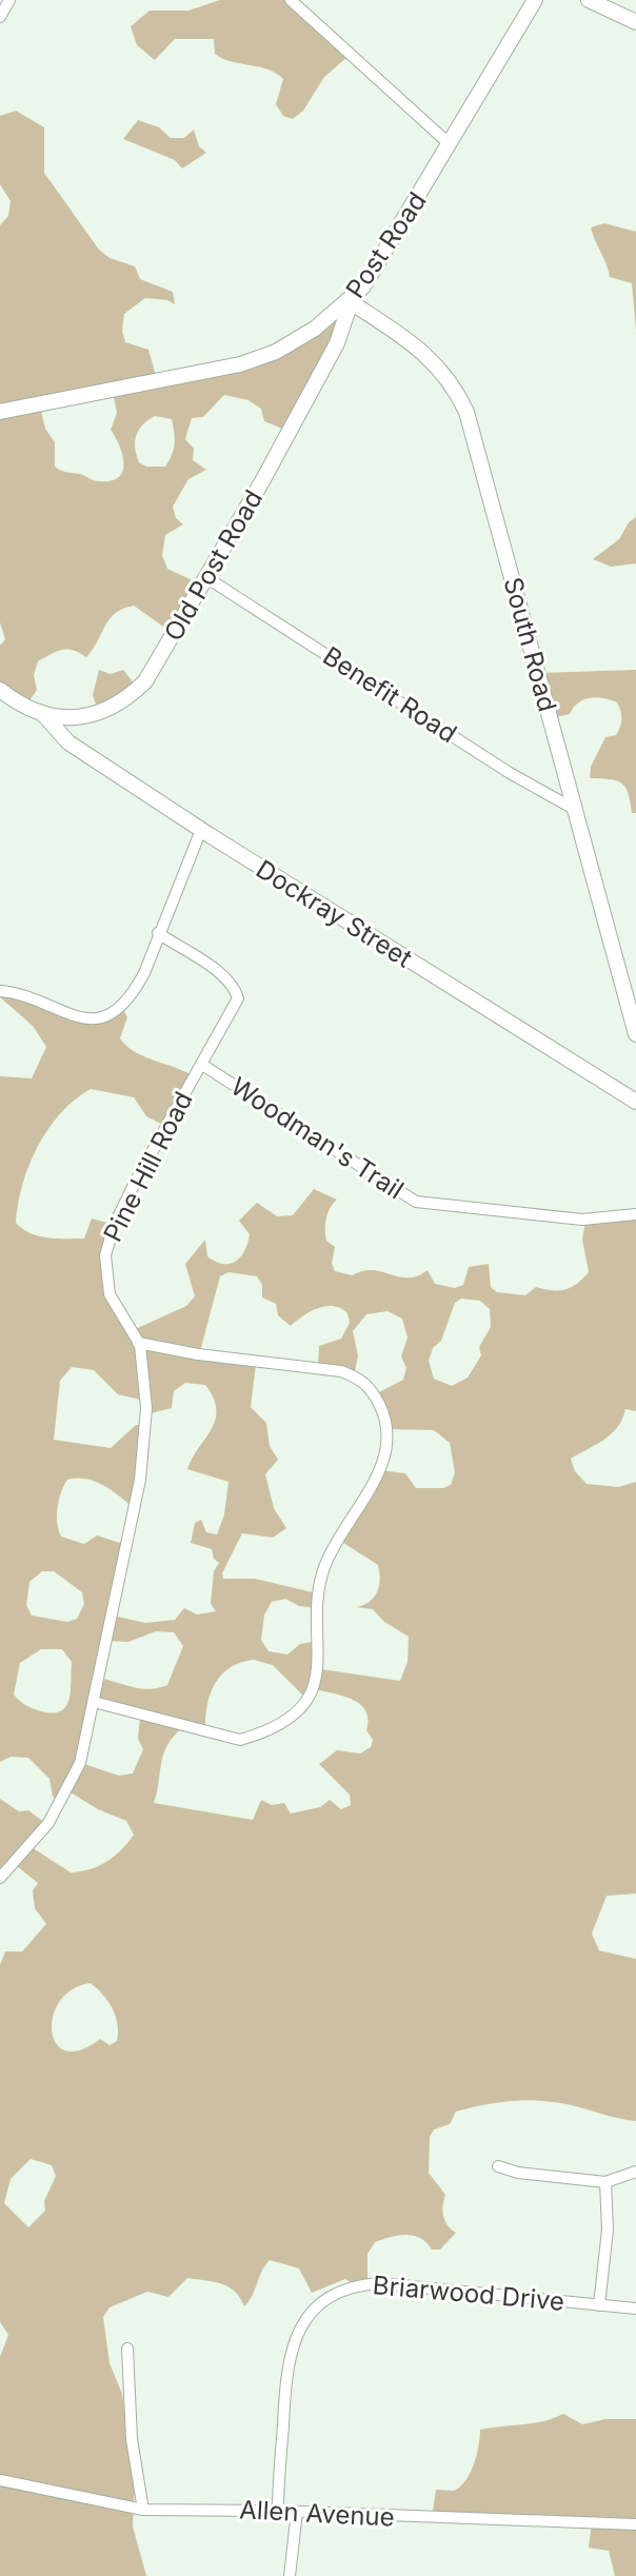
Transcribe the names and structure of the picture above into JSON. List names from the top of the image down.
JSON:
{
  "streets": {
    "street": [
      "Post Road",
      "Old Post Road",
      "South Road",
      "Benefit Road",
      "Dockray Street",
      "Woodman's Trail",
      "Pine Hill Road",
      "Briarwood Drive",
      "Allen Avenue"
    ]
  },
  "crossings": [
    ["Post Road", "Old Post Road"],
    ["Post Road", "South Road"],
    ["Old Post Road", "South Road"],
    ["Old Post Road", "Benefit Road"],
    ["Old Post Road", "Dockray Street"],
    ["South Road", "Benefit Road"],
    ["Woodman's Trail", "Pine Hill Road"],
    ["Briarwood Drive", "Allen Avenue"]
  ]
}
